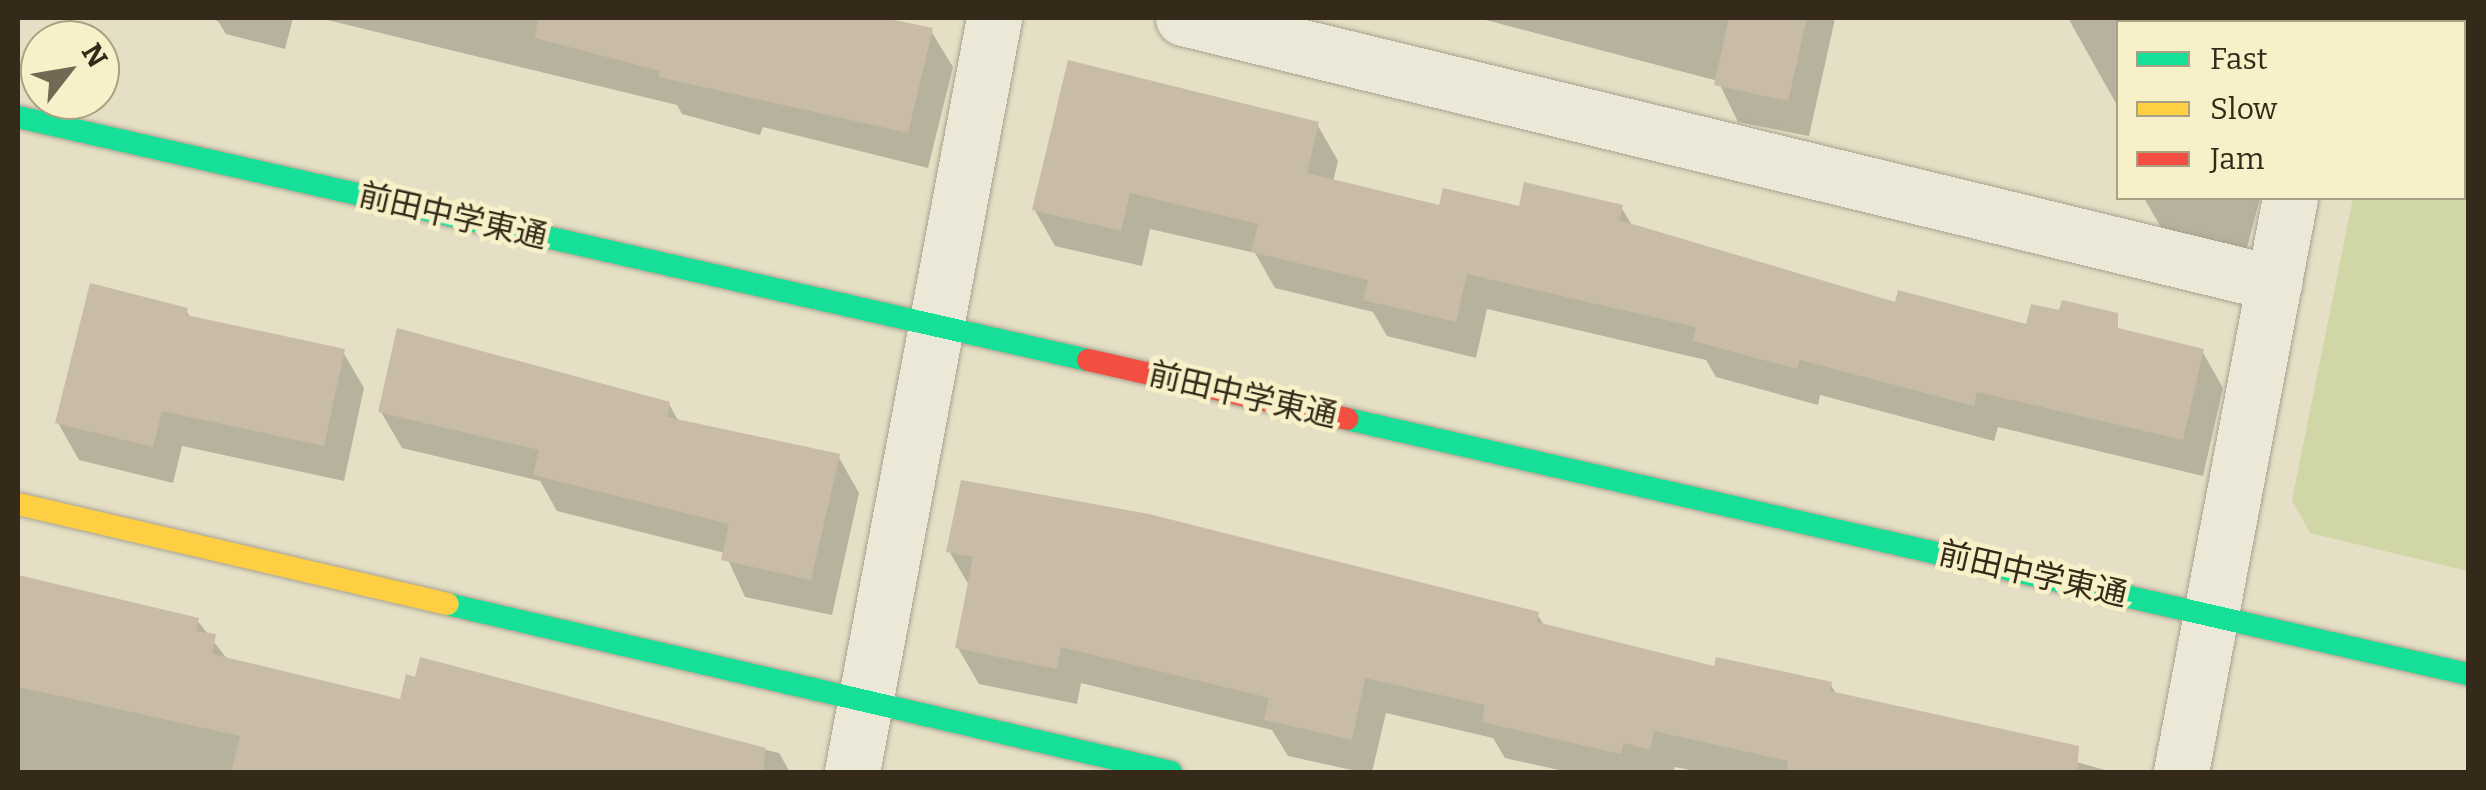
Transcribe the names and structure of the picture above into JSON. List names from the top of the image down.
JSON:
{
  "streets": {
    "street": ["前田中学東通"]
  },
  "legend": ["Fast", "Slow", "Jam"],
  "north": "top right"
}
